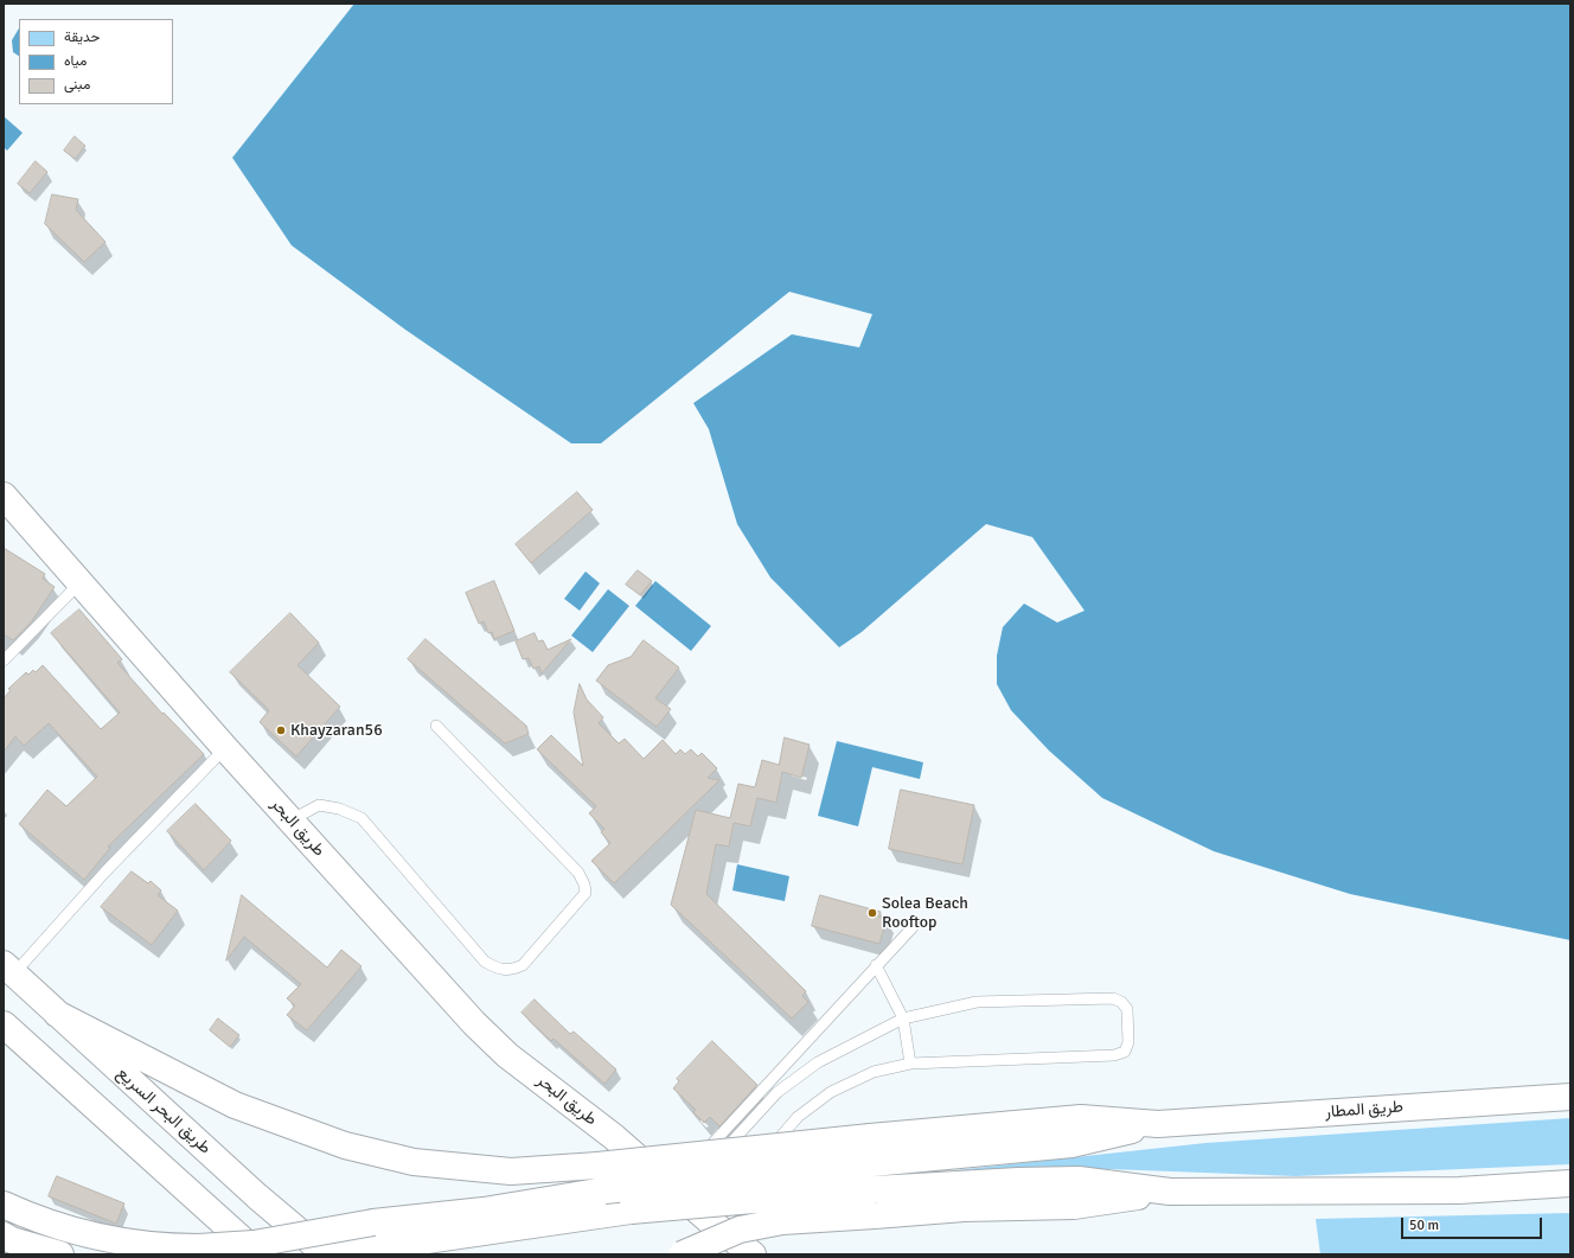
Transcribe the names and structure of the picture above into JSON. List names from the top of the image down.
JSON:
{
  "streets": {
    "highway": ["طريق البحر", "طريق المطار", "طريق البحر السريع"]
  },
  "places": ["Khayzaran56", "Solea Beach Rooftop"],
  "legend": ["حديقة", "مياه", "مبنى"],
  "scale_bar": "50 m"
}
